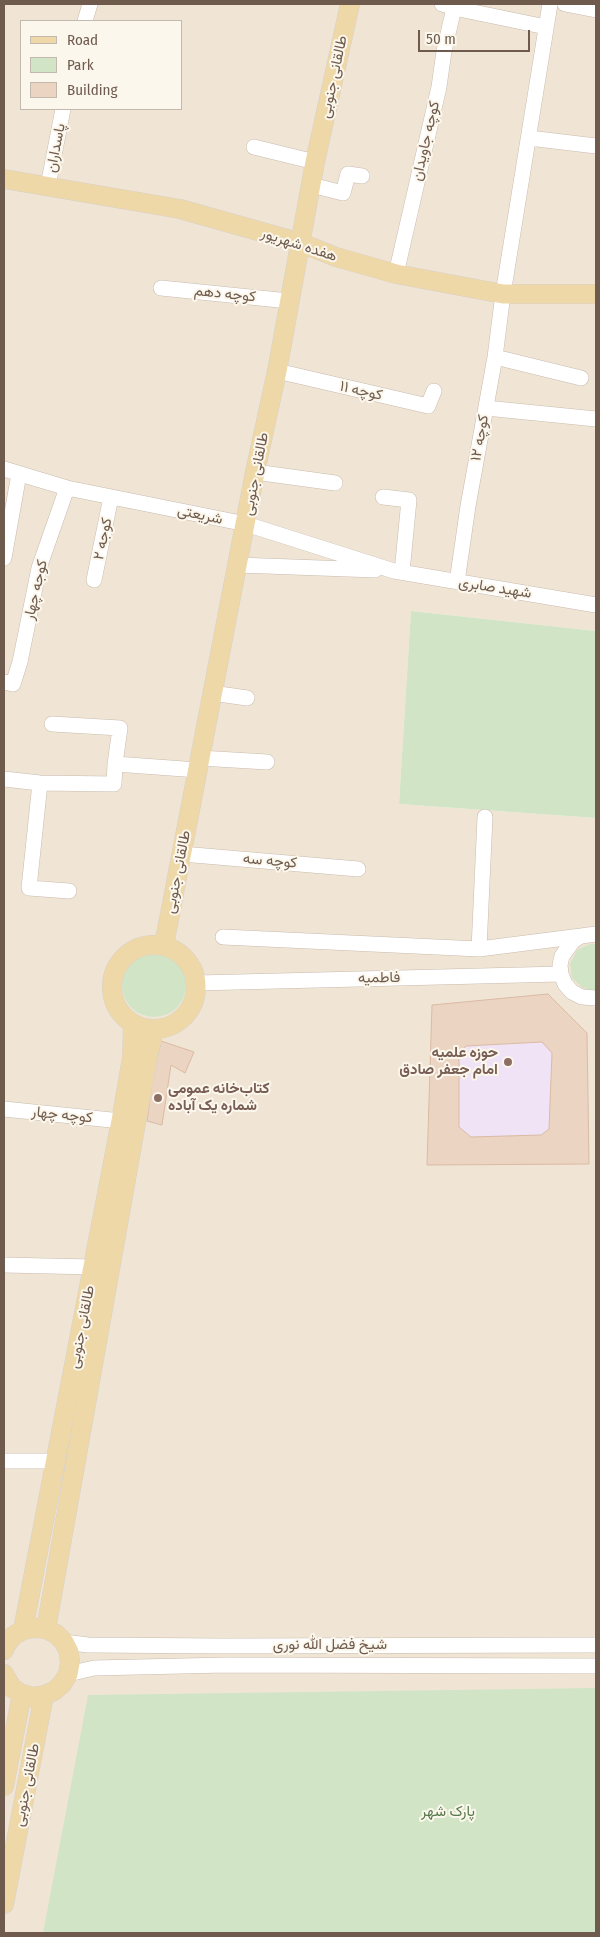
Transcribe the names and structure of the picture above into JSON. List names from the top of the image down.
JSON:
{
  "streets": {
    "main road": ["طالقانی جنوبی", "هفده شهریور"],
    "street": [
      "کوچه جاویدان",
      "پاسداران",
      "کوچه دهم",
      "کوچه ۱۱",
      "کوچه ۱۲",
      "شریعتی",
      "کوجه ۲",
      "شهید صابری",
      "کوجه چهار",
      "کوچه سه",
      "فاطمیه",
      "کوچه چهار",
      "شیخ فضل الله نوری"
    ]
  },
  "crossings": [
    ["طالقانی جنوبی", "هفده شهریور"],
    ["طالقانی جنوبی", "کوچه دهم"],
    ["طالقانی جنوبی", "کوچه ۱۱"],
    ["طالقانی جنوبی", "شریعتی"],
    ["طالقانی جنوبی", "کوچه سه"],
    ["طالقانی جنوبی", "فاطمیه"],
    ["طالقانی جنوبی", "کوچه چهار"],
    ["کوچه جاویدان", "هفده شهریور"],
    ["پاسداران", "هفده شهریور"],
    ["هفده شهریور", "کوچه ۱۲"],
    ["کوچه ۱۲", "شهید صابری"],
    ["شریعتی", "کوجه ۲"],
    ["شریعتی", "شهید صابری"],
    ["شریعتی", "کوجه چهار"]
  ],
  "parks": ["پارک شهر"],
  "places": ["حوزه علمیه امام جعفر صادق", "کتاب‌خانه عمومی شماره یک آباده"],
  "legend": ["Road", "Park", "Building"],
  "scale_bar": "50 m"
}
